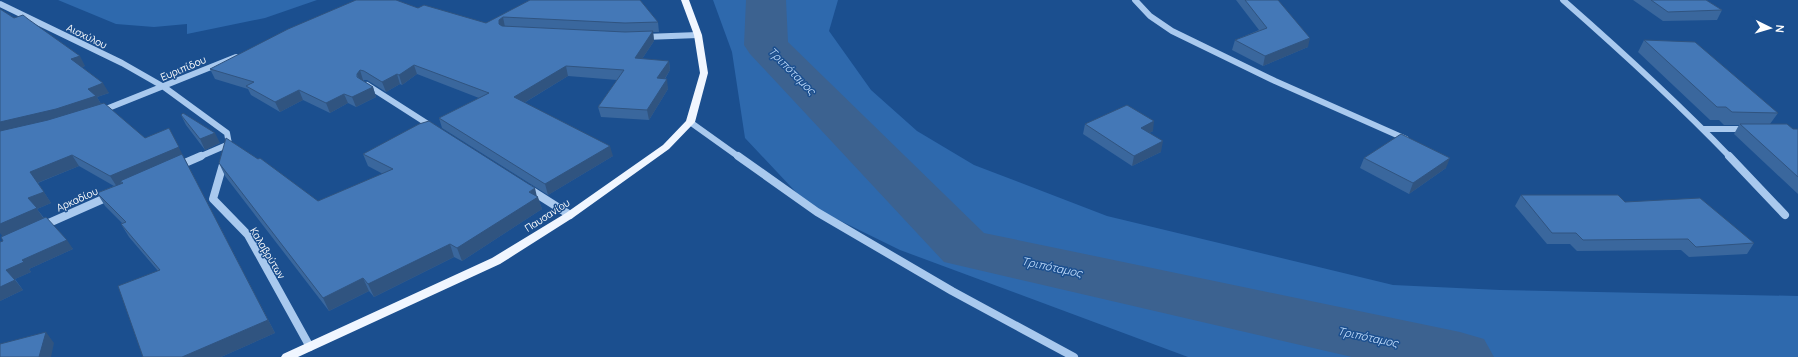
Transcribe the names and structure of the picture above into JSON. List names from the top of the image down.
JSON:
{
  "streets": {
    "main road": ["Παυσανίου"],
    "street": [
      "Αισχύλου",
      "Ευριπίδου",
      "Αρκαδίου",
      "Καλαβρύτων"
    ]
  },
  "crossings": [
    ["Αισχύλου", "Ευριπίδου"],
    ["Παυσανίου", "Καλαβρύτων"]
  ],
  "water": ["Τριπόταμος"],
  "north": "right"
}
